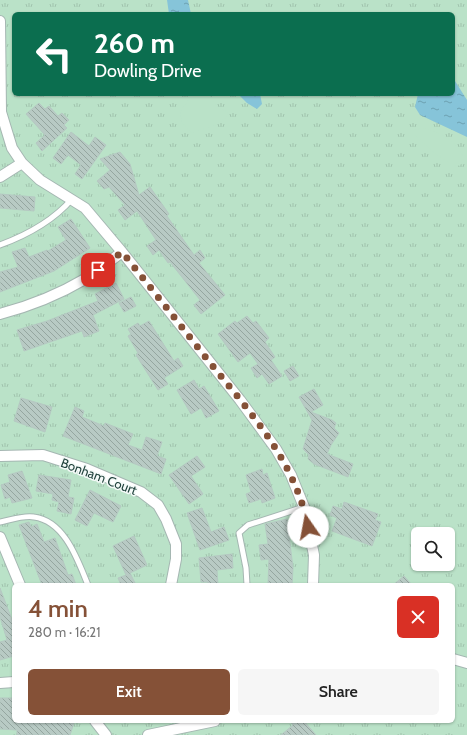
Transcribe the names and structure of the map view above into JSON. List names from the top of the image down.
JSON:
{
  "streets": {
    "street": ["Bonham Court"]
  },
  "page": {
    "turn": ["260 m", "Dowling Drive"],
    "heading": ["4 min", "280 m · 16:21"],
    "buttons": ["Exit", "Share"]
  }
}
